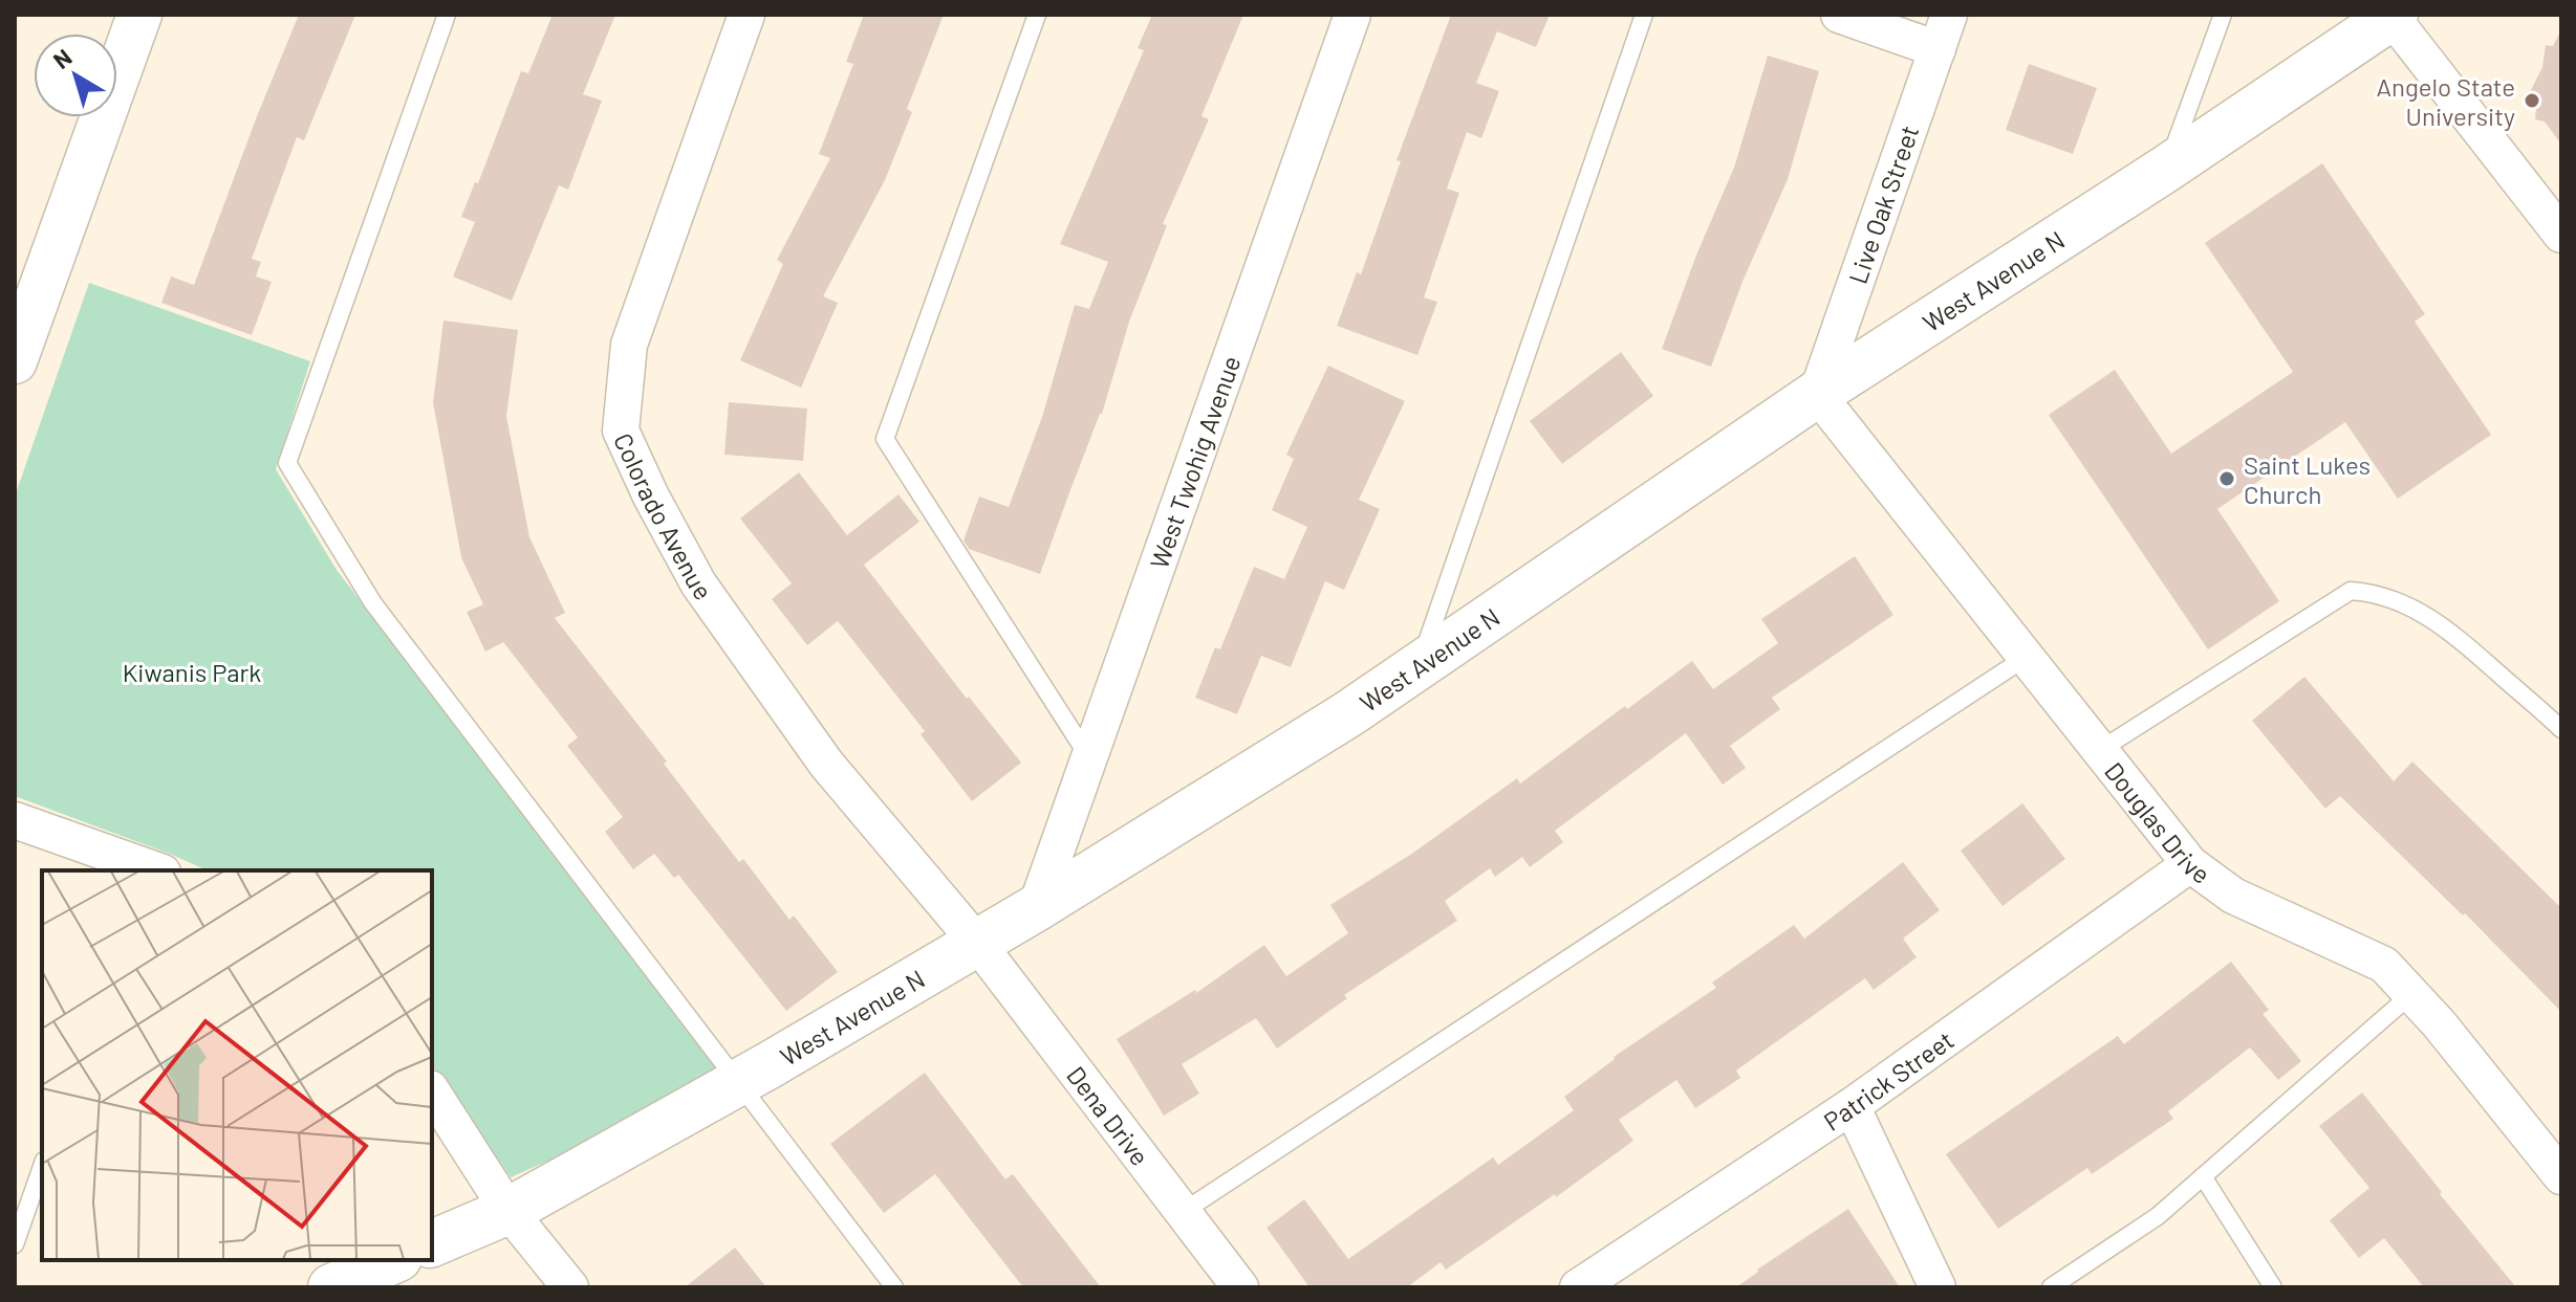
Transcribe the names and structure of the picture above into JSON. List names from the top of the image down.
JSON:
{
  "streets": {
    "main road": ["West Avenue N"],
    "street": [
      "Live Oak Street",
      "West Twohig Avenue",
      "Colorado Avenue",
      "Douglas Drive",
      "Patrick Street",
      "Dena Drive"
    ]
  },
  "crossings": [
    ["Live Oak Street", "West Avenue N"],
    ["Live Oak Street", "Douglas Drive"],
    ["West Avenue N", "West Twohig Avenue"],
    ["West Avenue N", "Colorado Avenue"],
    ["West Avenue N", "Douglas Drive"],
    ["West Avenue N", "Dena Drive"],
    ["Colorado Avenue", "Dena Drive"],
    ["Douglas Drive", "Patrick Street"]
  ],
  "parks": ["Kiwanis Park"],
  "places": ["Angelo State University", "Saint Lukes Church"],
  "north": "top left"
}
